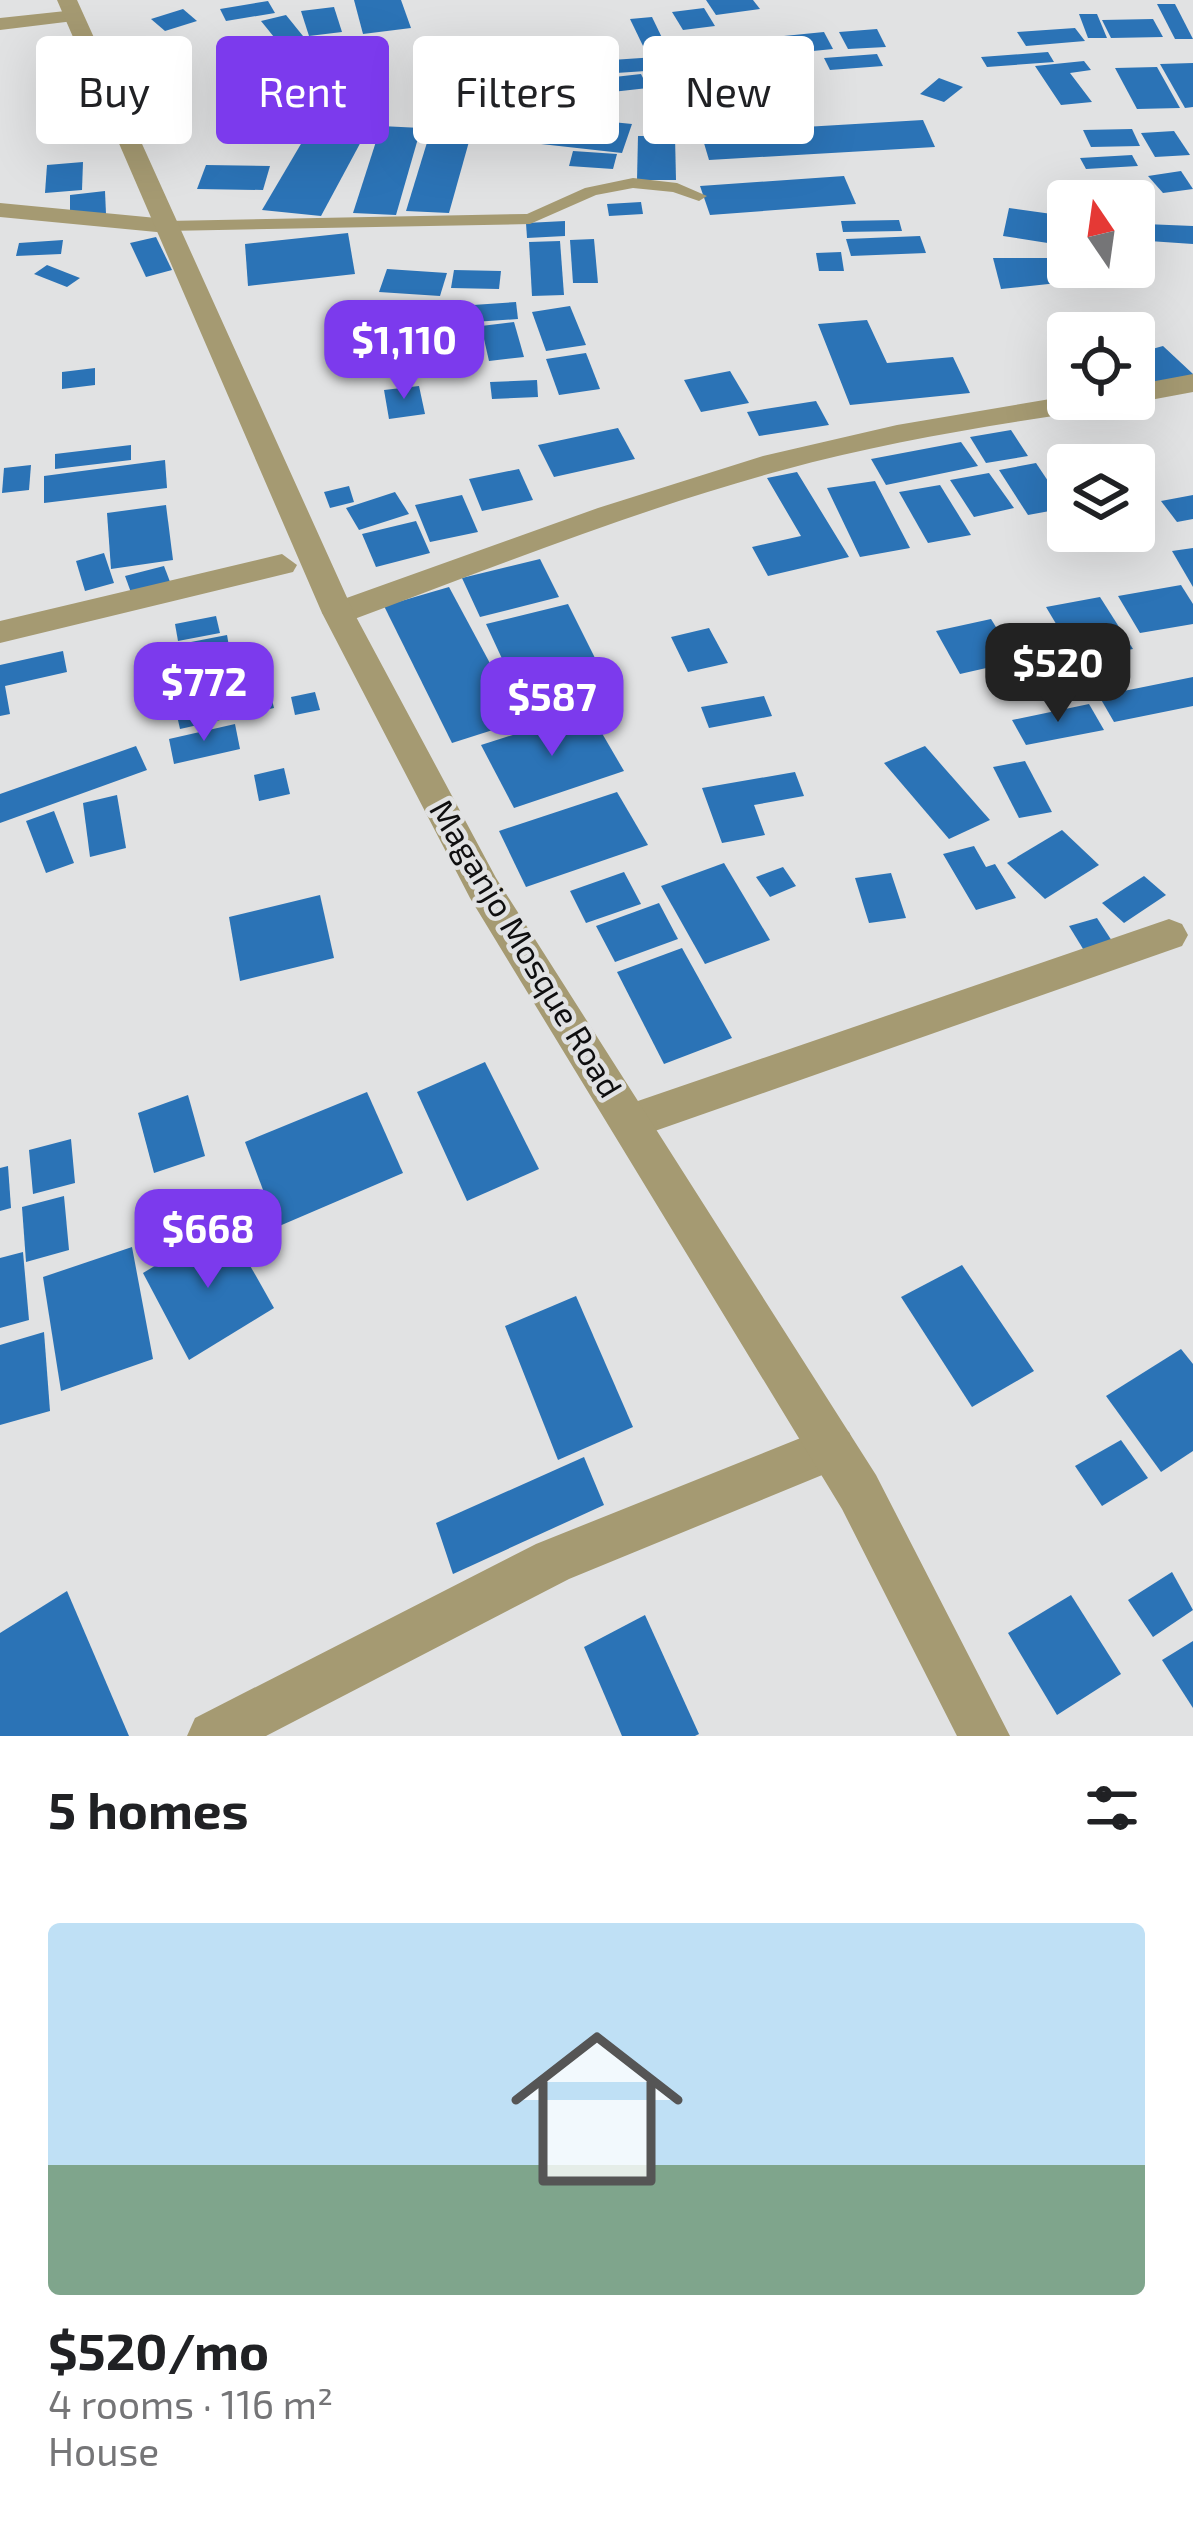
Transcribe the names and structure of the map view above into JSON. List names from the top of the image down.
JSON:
{
  "streets": {
    "street": ["Maganjo Mosque Road"]
  },
  "north": "top",
  "page": {
    "chip": [
      "Buy",
      "Rent",
      "Filters",
      "New"
    ],
    "price": [
      "$1,110",
      "$520",
      "$772",
      "$587",
      "$668"
    ],
    "heading": "5 homes",
    "list": [
      {
        "name": "$520/mo",
        "note": "4 rooms · 116 m² · House"
      }
    ]
  }
}
